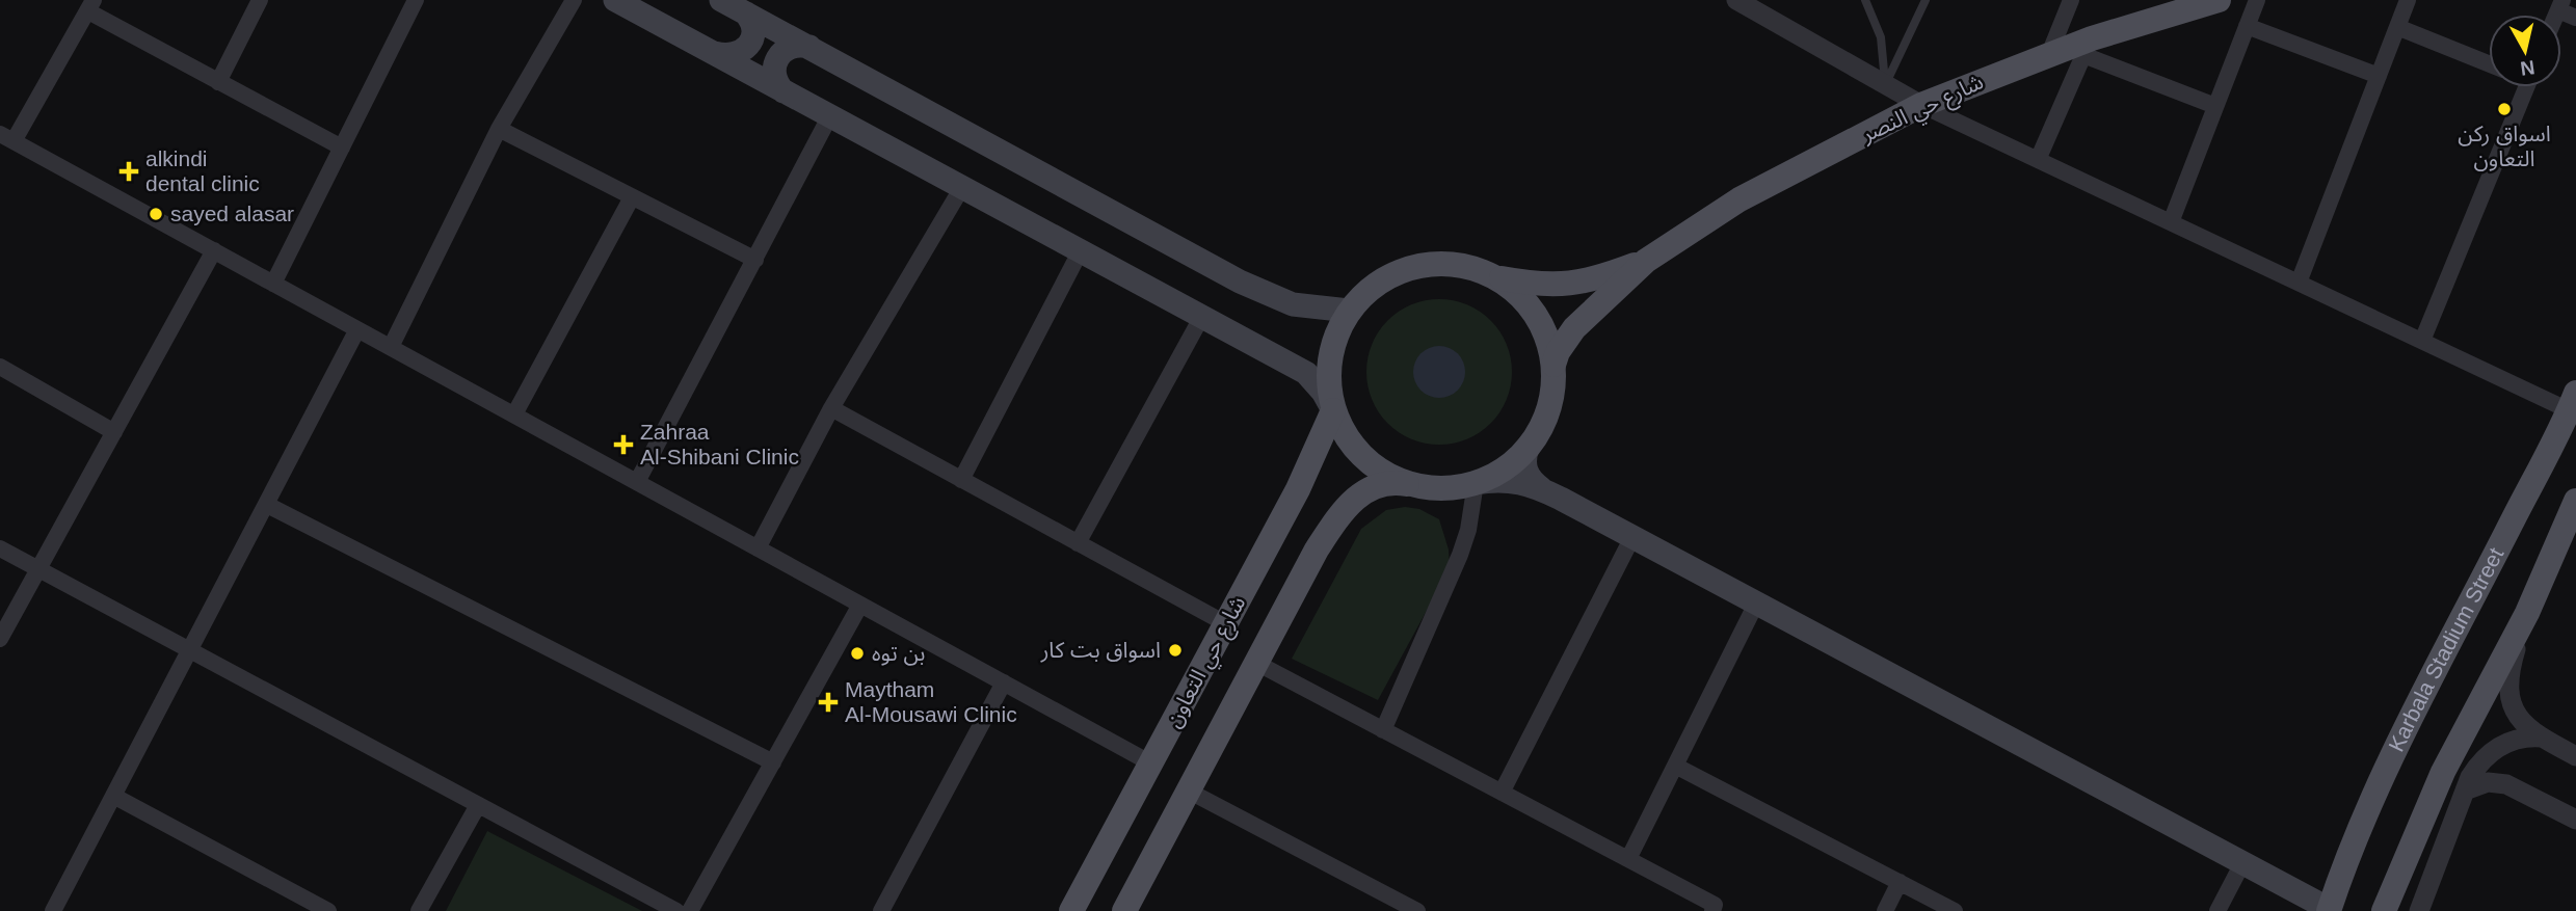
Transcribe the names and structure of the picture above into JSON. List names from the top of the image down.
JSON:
{
  "streets": {
    "main road": ["شارع حي النصر", "Karbala Stadium Street", "شارع حي التعاون"]
  },
  "places": {
    "other": [
      "اسواق ركن التعاون",
      "sayed alasar",
      "اسواق بت كار",
      "بن توه"
    ],
    "health": ["alkindi dental clinic", "Zahraa Al-Shibani Clinic", "Maytham Al-Mousawi Clinic"]
  },
  "north": "bottom"
}
